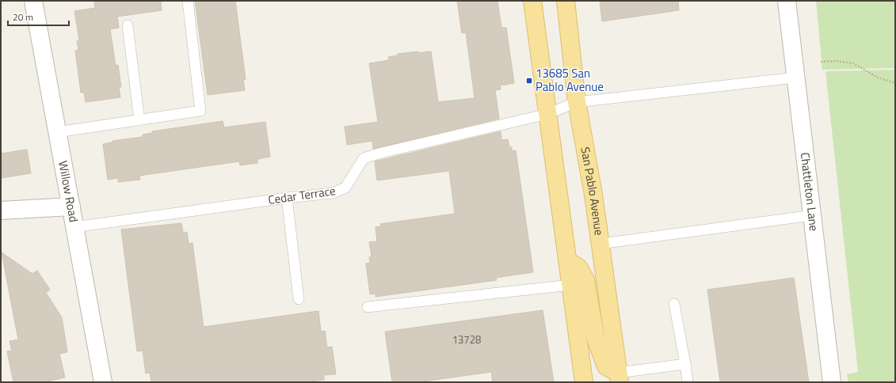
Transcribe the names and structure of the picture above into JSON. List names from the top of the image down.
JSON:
{
  "streets": {
    "main road": ["San Pablo Avenue"],
    "street": ["Willow Road", "Chattleton Lane"],
    "lane": ["Cedar Terrace"]
  },
  "crossings": [
    ["Willow Road", "Cedar Terrace"],
    ["San Pablo Avenue", "Cedar Terrace"],
    ["Chattleton Lane", "Cedar Terrace"]
  ],
  "places": {
    "transit": ["13685 San Pablo Avenue"]
  },
  "house_numbers": ["13728"],
  "scale_bar": "20 m"
}
